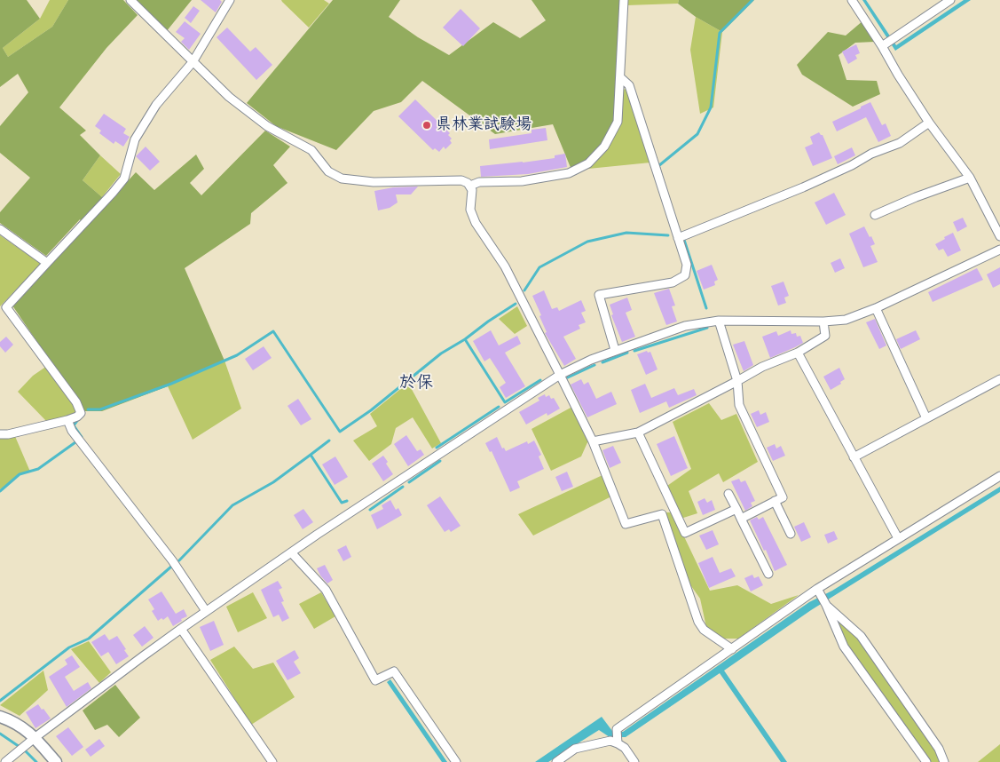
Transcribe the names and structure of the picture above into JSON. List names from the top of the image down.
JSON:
{
  "districts": ["於保"],
  "places": ["県林業試験場"]
}
